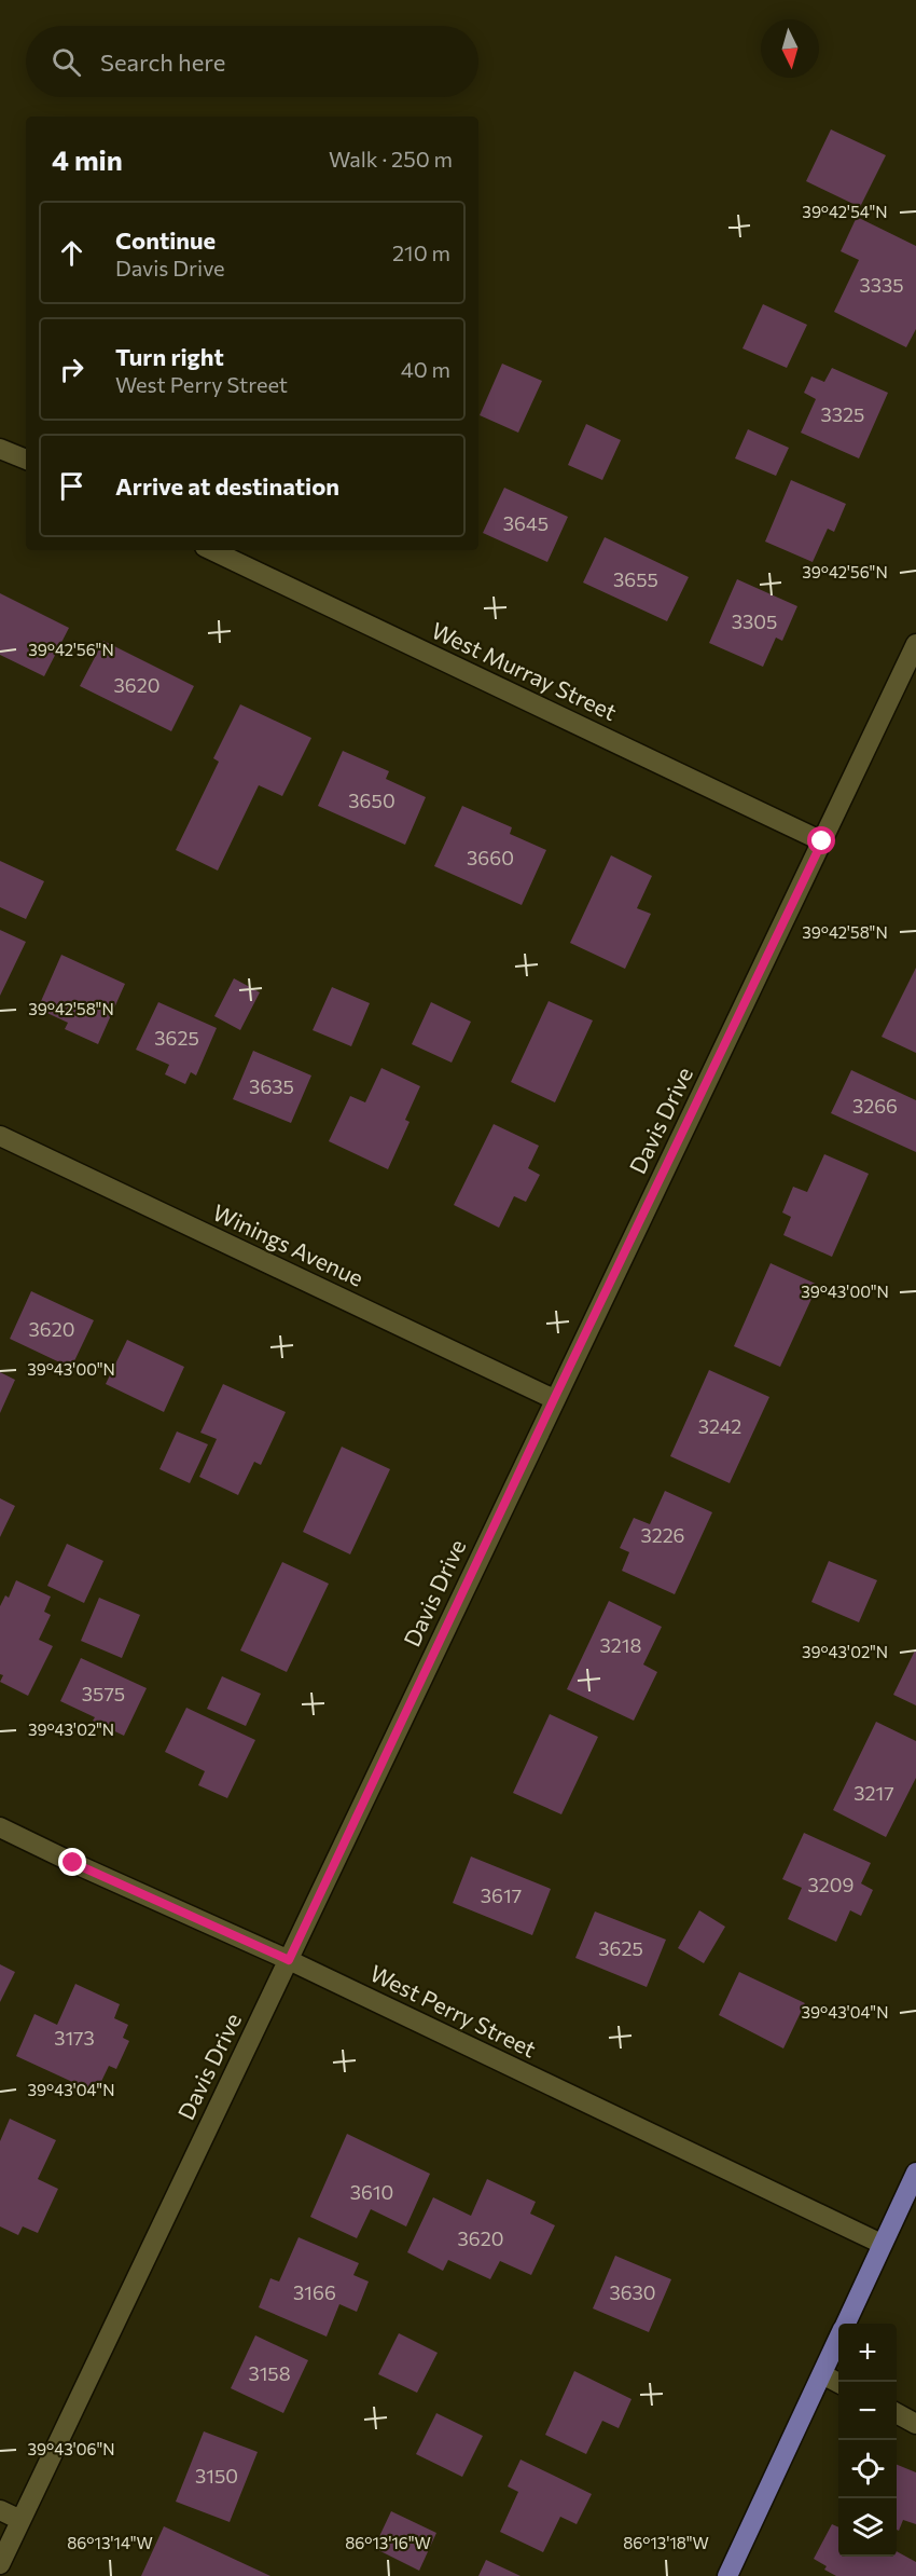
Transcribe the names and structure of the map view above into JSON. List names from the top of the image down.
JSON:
{
  "streets": {
    "street": [
      "West Murray Street",
      "Davis Drive",
      "Winings Avenue",
      "West Perry Street"
    ]
  },
  "crossings": [
    ["West Murray Street", "Davis Drive"],
    ["Davis Drive", "Winings Avenue"],
    ["Davis Drive", "West Perry Street"]
  ],
  "house_numbers": [
    "3335",
    "3325",
    "3645",
    "3655",
    "3305",
    "3620",
    "3650",
    "3660",
    "3625",
    "3635",
    "3266",
    "3620",
    "3242",
    "3226",
    "3218",
    "3575",
    "3217",
    "3209",
    "3617",
    "3625",
    "3173",
    "3610",
    "3620",
    "3166",
    "3630",
    "3158",
    "3150"
  ],
  "north": "bottom",
  "page": {
    "search": "Search here",
    "heading": ["4 min", "Walk · 250 m"],
    "list": [
      ["Continue", "Davis Drive", "210 m"],
      ["Turn right", "West Perry Street", "40 m"],
      "Arrive at destination"
    ],
    "map_buttons": ["+", "−"]
  },
  "coordinates": [
    "39°42'54\"N",
    "39°42'56\"N",
    "39°42'58\"N",
    "39°43'00\"N",
    "39°43'02\"N",
    "39°43'04\"N",
    "39°43'06\"N",
    "86°13'14\"W",
    "86°13'16\"W",
    "86°13'18\"W"
  ]
}
